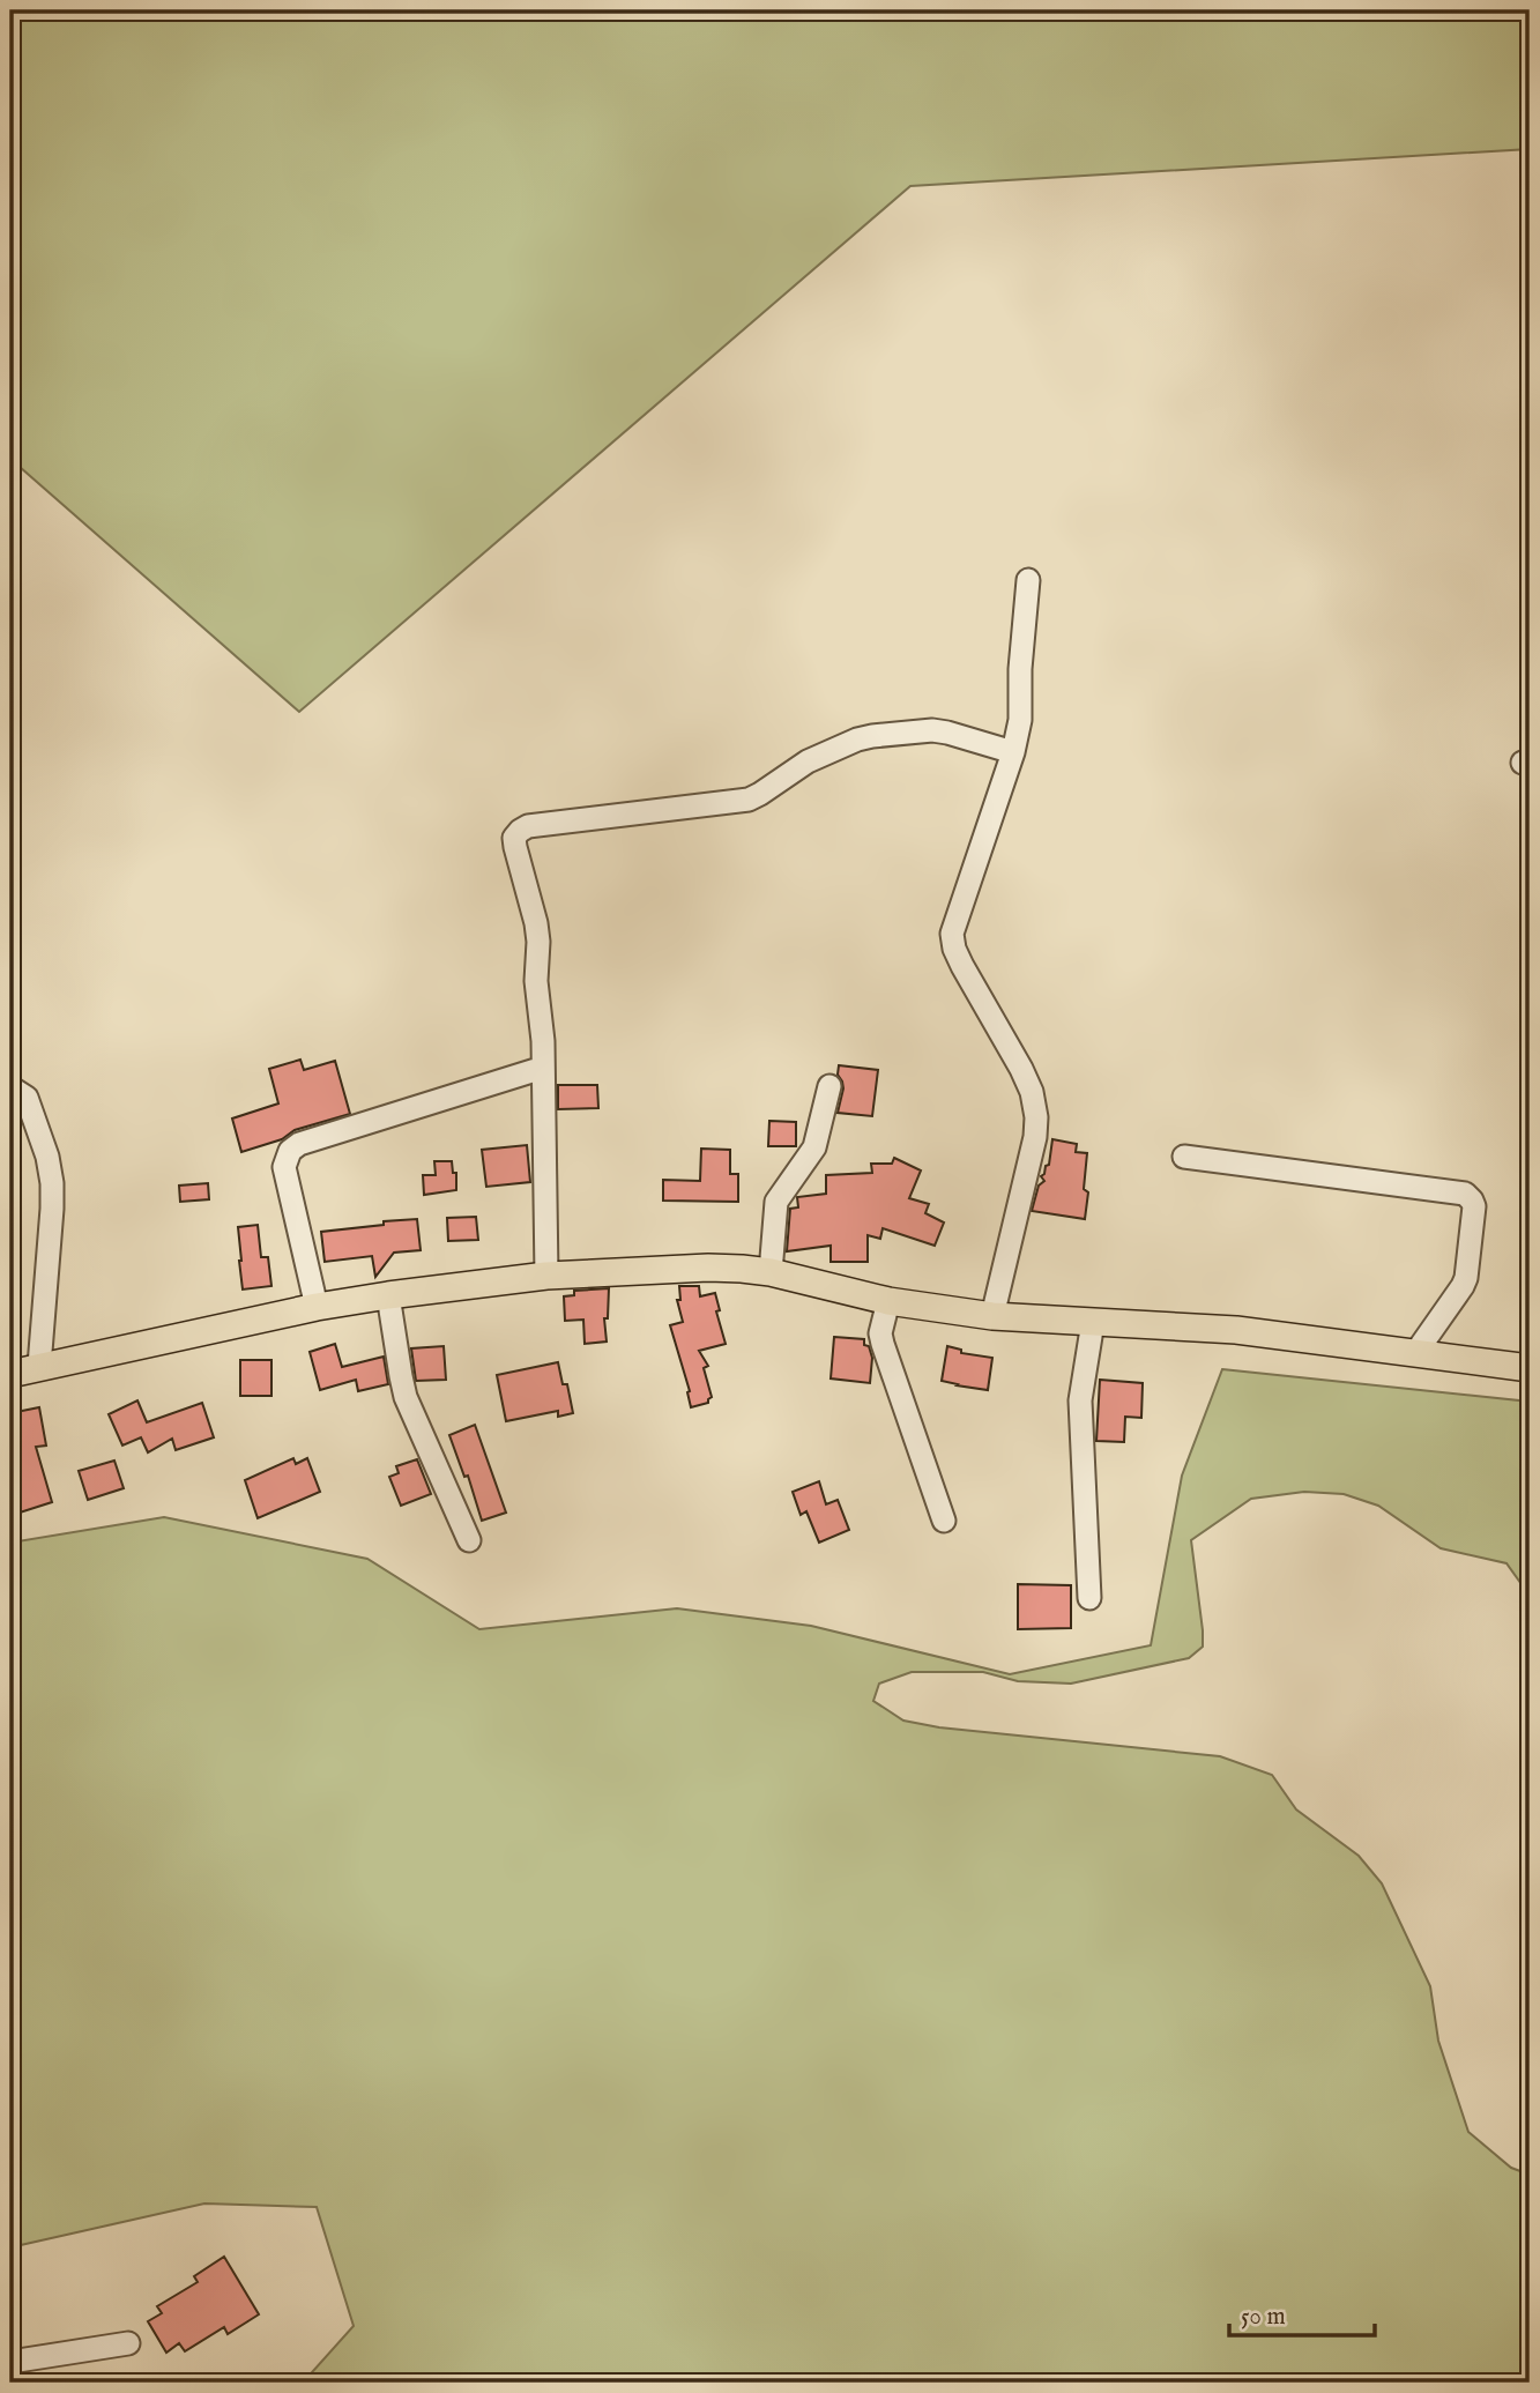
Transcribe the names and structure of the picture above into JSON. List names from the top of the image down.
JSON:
{
  "scale_bar": "50 m"
}
